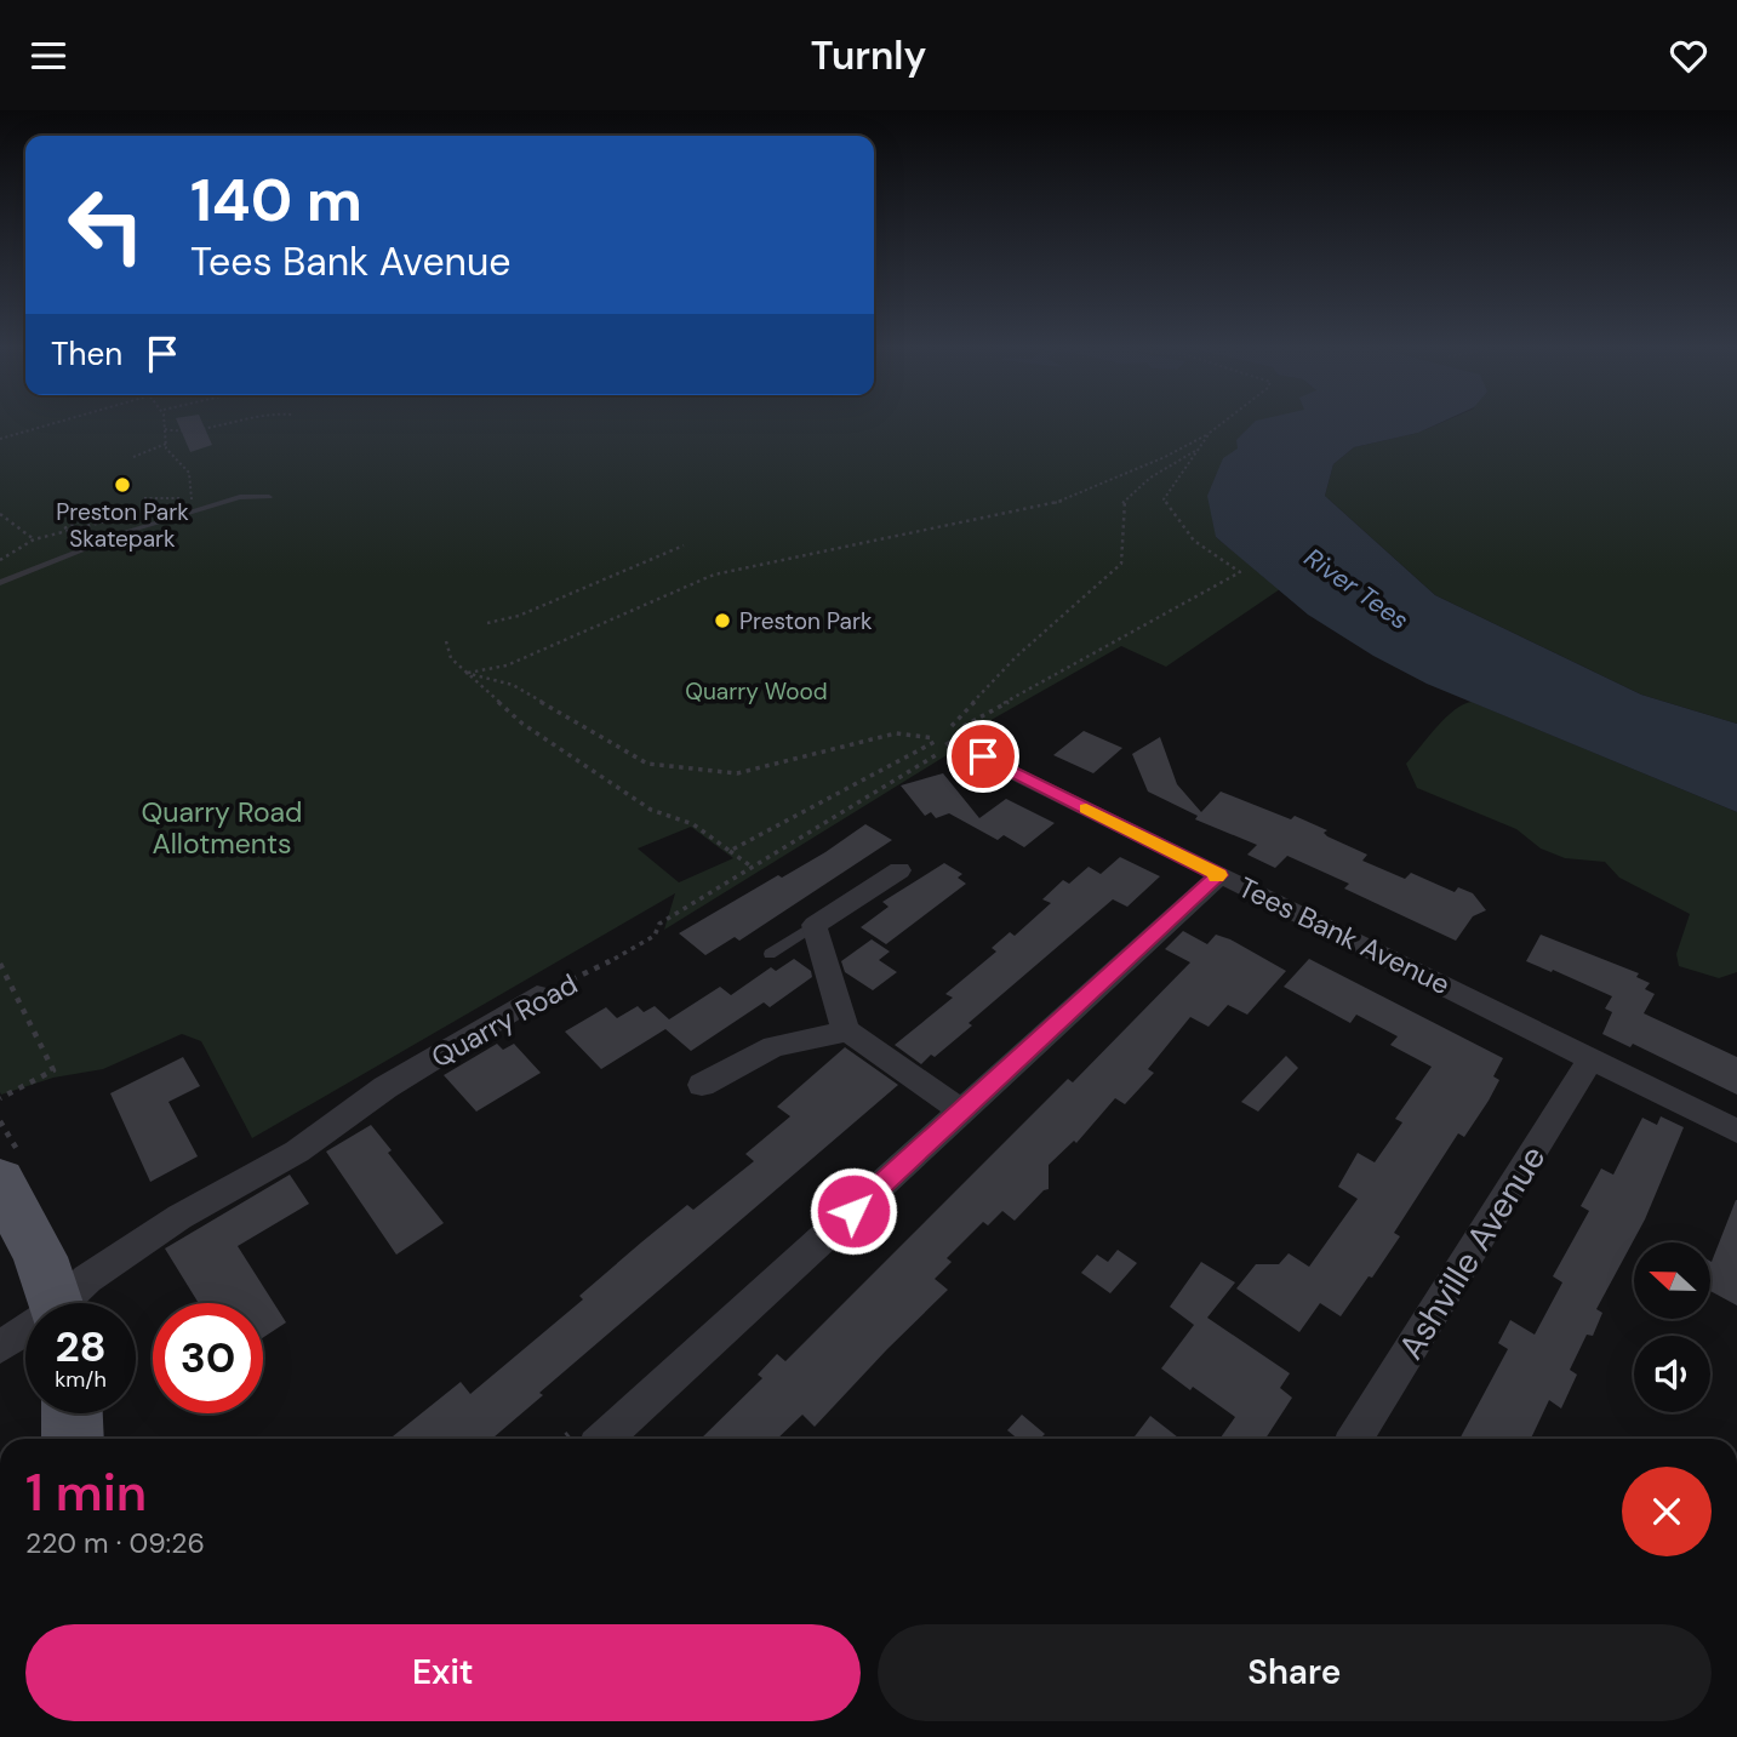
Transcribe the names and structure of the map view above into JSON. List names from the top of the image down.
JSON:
{
  "streets": {
    "street": ["Tees Bank Avenue", "Quarry Road", "Ashville Avenue"]
  },
  "crossings": [
    ["Tees Bank Avenue", "Quarry Road"],
    ["Tees Bank Avenue", "Ashville Avenue"]
  ],
  "water": ["River Tees"],
  "parks": ["Quarry Wood", "Quarry Road Allotments"],
  "places": ["Preston Park Skatepark", "Preston Park"],
  "north": "left",
  "page": {
    "header": "Turnly",
    "turn": ["140 m", "Tees Bank Avenue"],
    "then": "Then",
    "speed": "28 km/h",
    "limit": "30",
    "heading": ["1 min", "220 m · 09:26"],
    "buttons": ["Exit", "Share"]
  }
}
